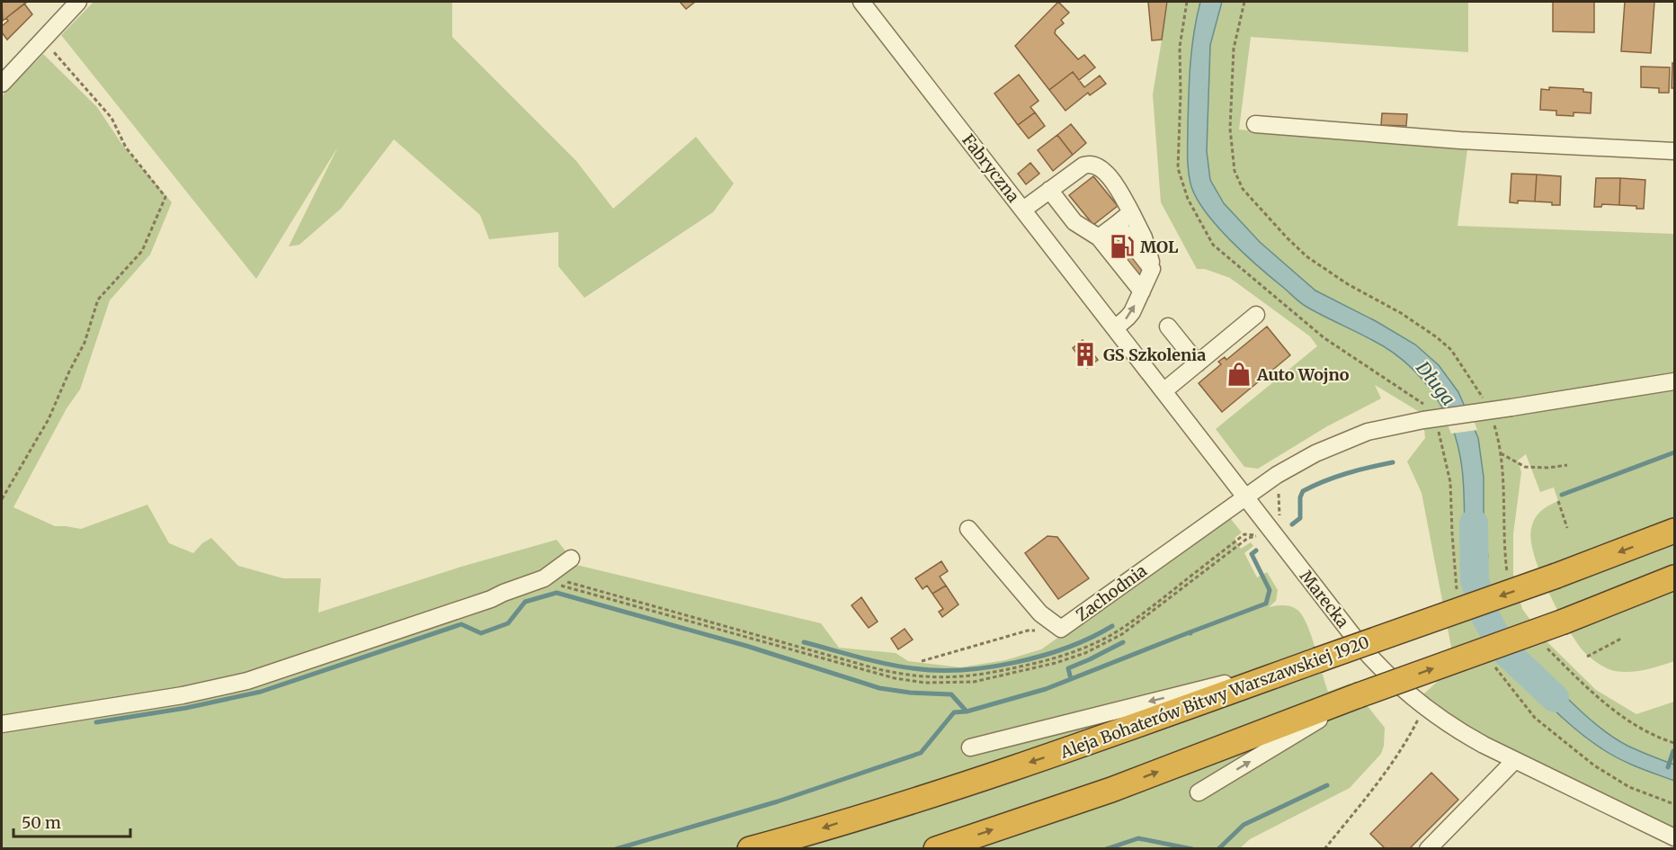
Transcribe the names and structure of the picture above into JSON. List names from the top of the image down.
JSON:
{
  "streets": {
    "highway": ["Aleja Bohaterów Bitwy Warszawskiej 1920"],
    "street": ["Fabryczna", "Zachodnia", "Marecka"]
  },
  "crossings": [
    ["Fabryczna", "Marecka"],
    ["Zachodnia", "Marecka"]
  ],
  "water": ["Długa"],
  "places": {
    "fuel station": ["MOL"],
    "building": ["GS Szkolenia"],
    "shop": ["Auto Wojno"]
  },
  "scale_bar": "50 m"
}
